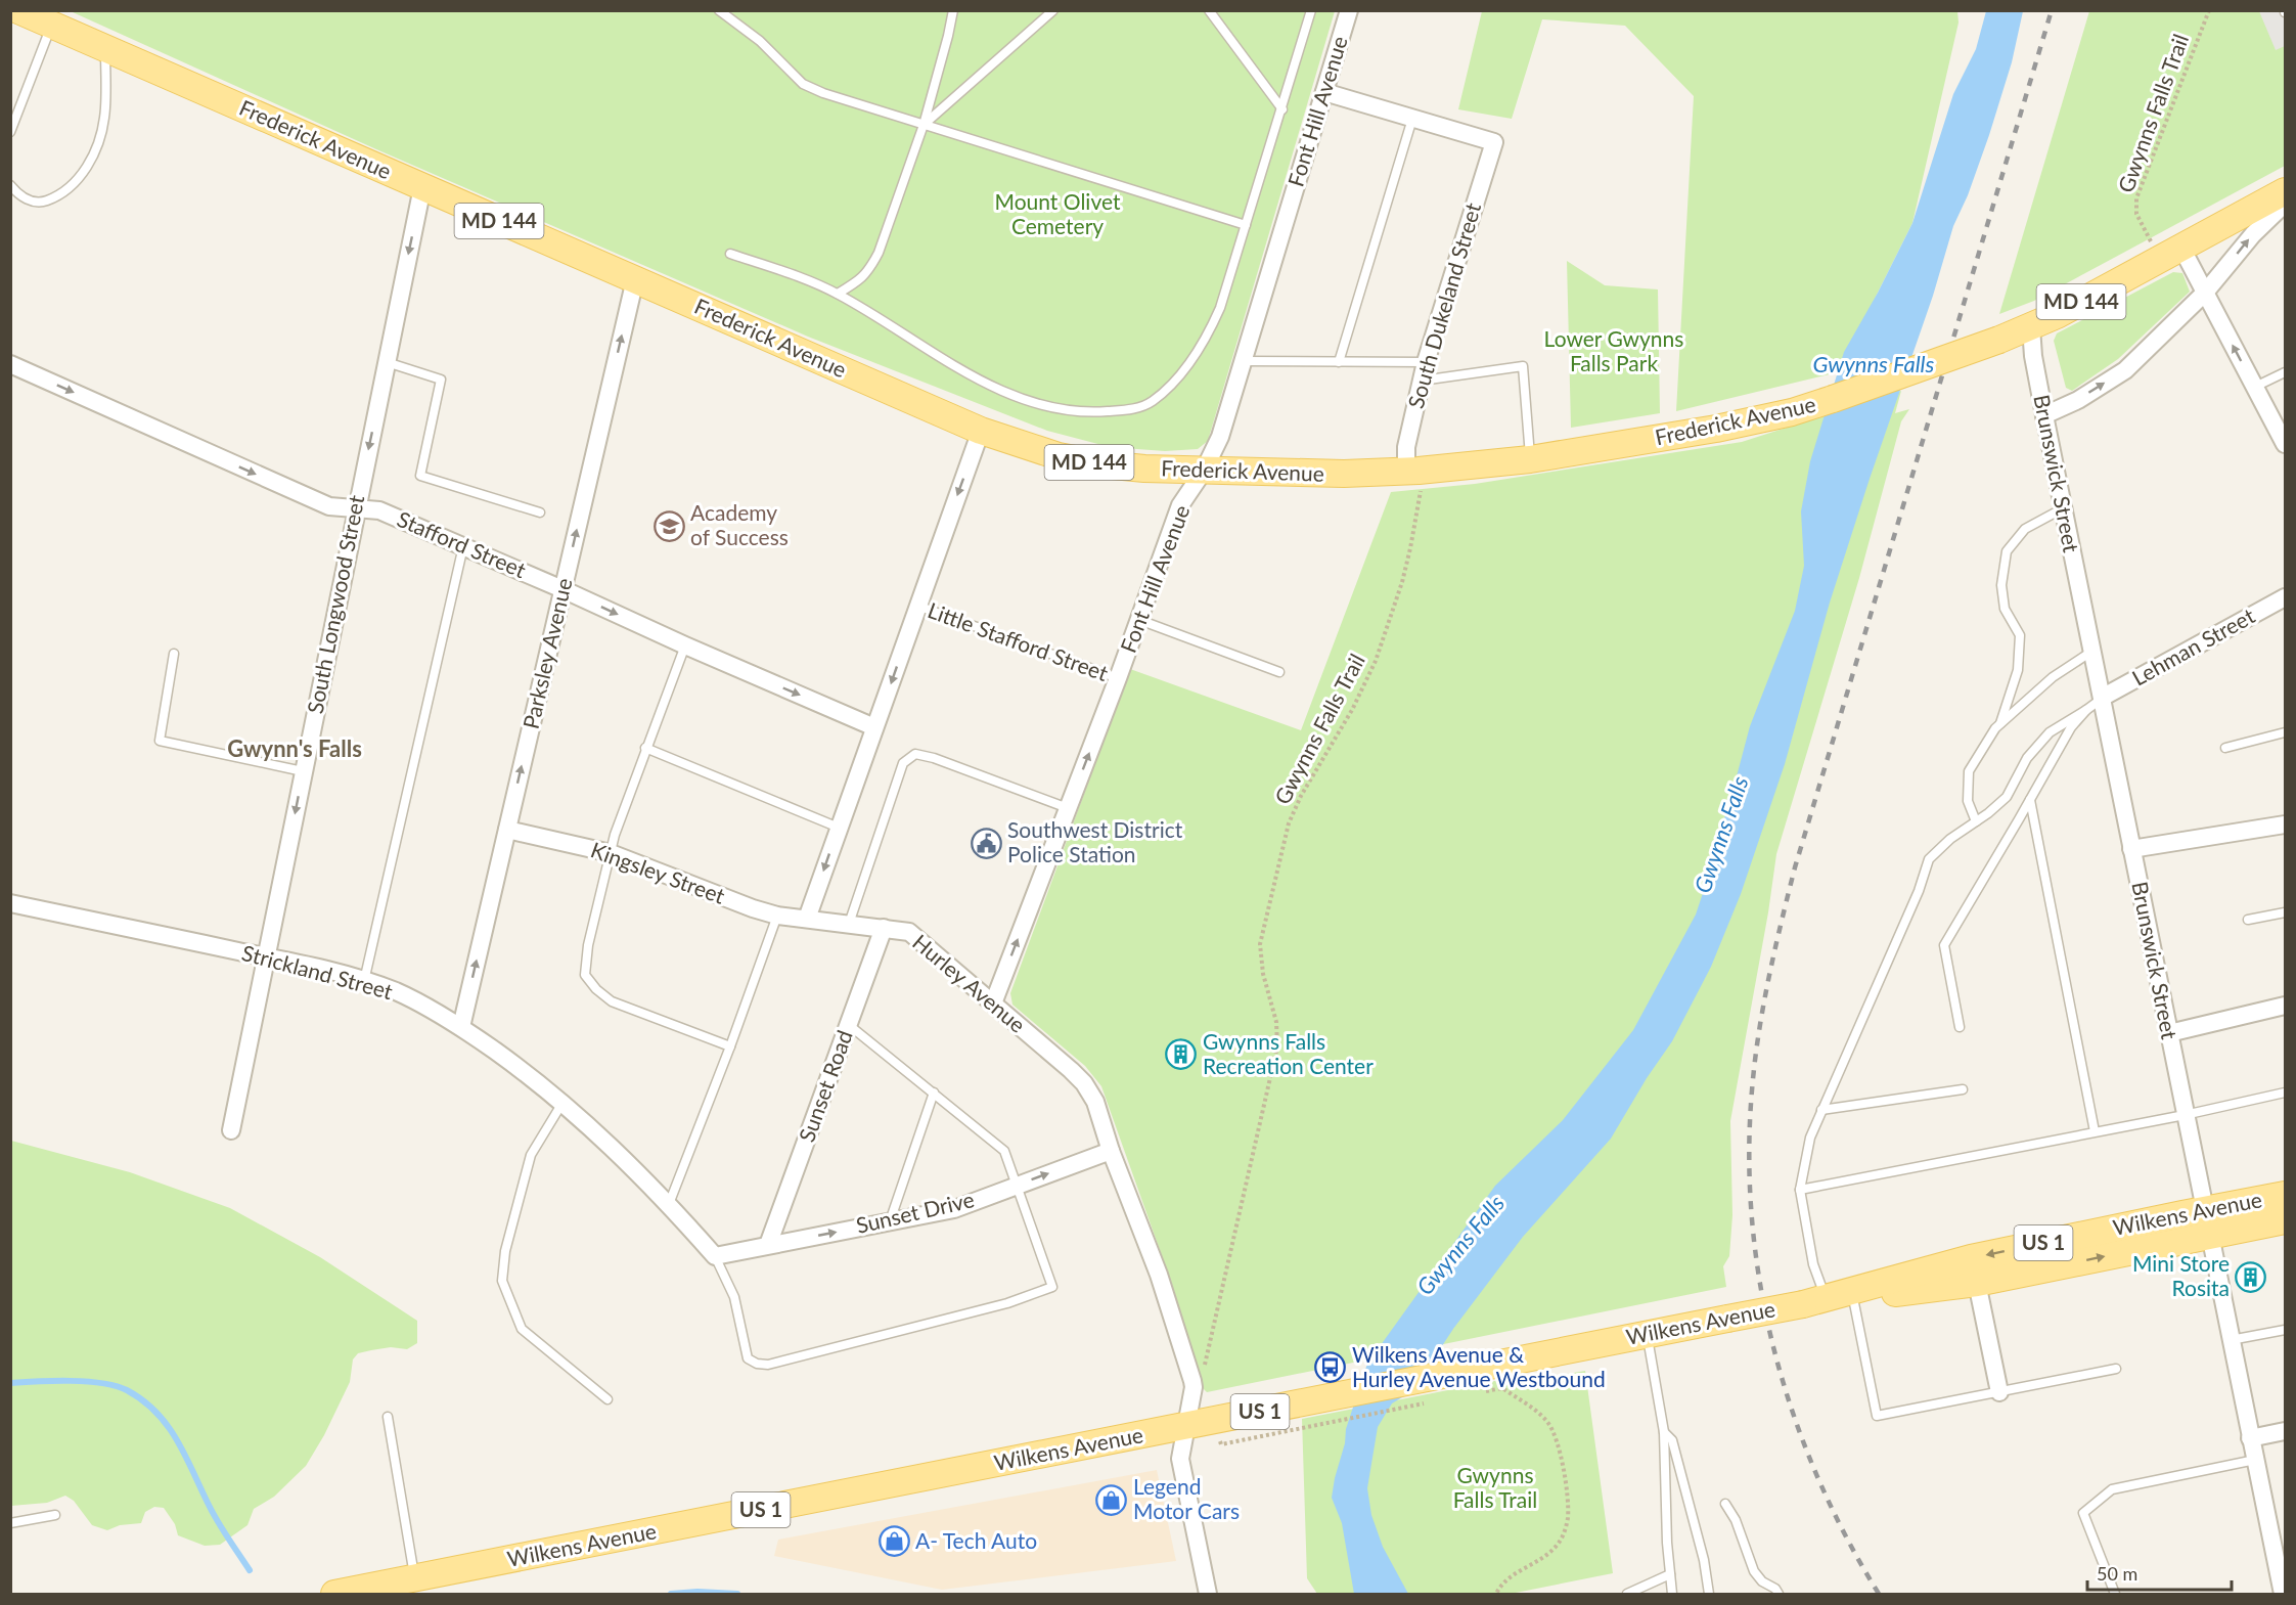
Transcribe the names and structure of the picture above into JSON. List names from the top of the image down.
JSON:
{
  "streets": {
    "main road": [
      "Frederick Avenue",
      "MD 144",
      "Wilkens Avenue",
      "US 1"
    ],
    "street": [
      "Font Hill Avenue",
      "South Dukeland Street",
      "Brunswick Street",
      "Stafford Street",
      "South Longwood Street",
      "Lehman Street",
      "Parksley Avenue",
      "Kingsley Street",
      "Strickland Street",
      "Hurley Avenue",
      "Sunset Road",
      "Sunset Drive"
    ],
    "lane": ["Little Stafford Street"],
    "path": ["Gwynns Falls Trail"]
  },
  "crossings": [
    ["Font Hill Avenue", "Frederick Avenue"],
    ["Font Hill Avenue", "Little Stafford Street"],
    ["Font Hill Avenue", "Hurley Avenue"],
    ["Gwynns Falls Trail", "Frederick Avenue"],
    ["Frederick Avenue", "South Dukeland Street"],
    ["Frederick Avenue", "Brunswick Street"],
    ["Frederick Avenue", "South Longwood Street"],
    ["Frederick Avenue", "Parksley Avenue"],
    ["Brunswick Street", "Lehman Street"],
    ["Brunswick Street", "Wilkens Avenue"],
    ["Stafford Street", "South Longwood Street"],
    ["Stafford Street", "Parksley Avenue"],
    ["South Longwood Street", "Strickland Street"],
    ["Parksley Avenue", "Kingsley Street"],
    ["Parksley Avenue", "Strickland Street"],
    ["Kingsley Street", "Hurley Avenue"],
    ["Strickland Street", "Sunset Drive"],
    ["Hurley Avenue", "Sunset Road"],
    ["Hurley Avenue", "Sunset Drive"],
    ["Hurley Avenue", "Wilkens Avenue"],
    ["Sunset Road", "Sunset Drive"]
  ],
  "one_way": [
    "Stafford Street",
    "South Longwood Street",
    "Parksley Avenue",
    "Sunset Drive"
  ],
  "districts": ["Gwynn's Falls"],
  "water": ["Gwynns Falls"],
  "parks": ["Mount Olivet Cemetery", "Lower Gwynns Falls Park", "Gwynns Falls Trail"],
  "places": {
    "school or university": ["Academy of Success"],
    "public building": ["Southwest District Police Station"],
    "building": ["Gwynns Falls Recreation Center", "Mini Store Rosita"],
    "bus stop": ["Wilkens Avenue & Hurley Avenue Westbound"],
    "shop": ["Legend Motor Cars", "A- Tech Auto"]
  },
  "scale_bar": "50 m"
}
